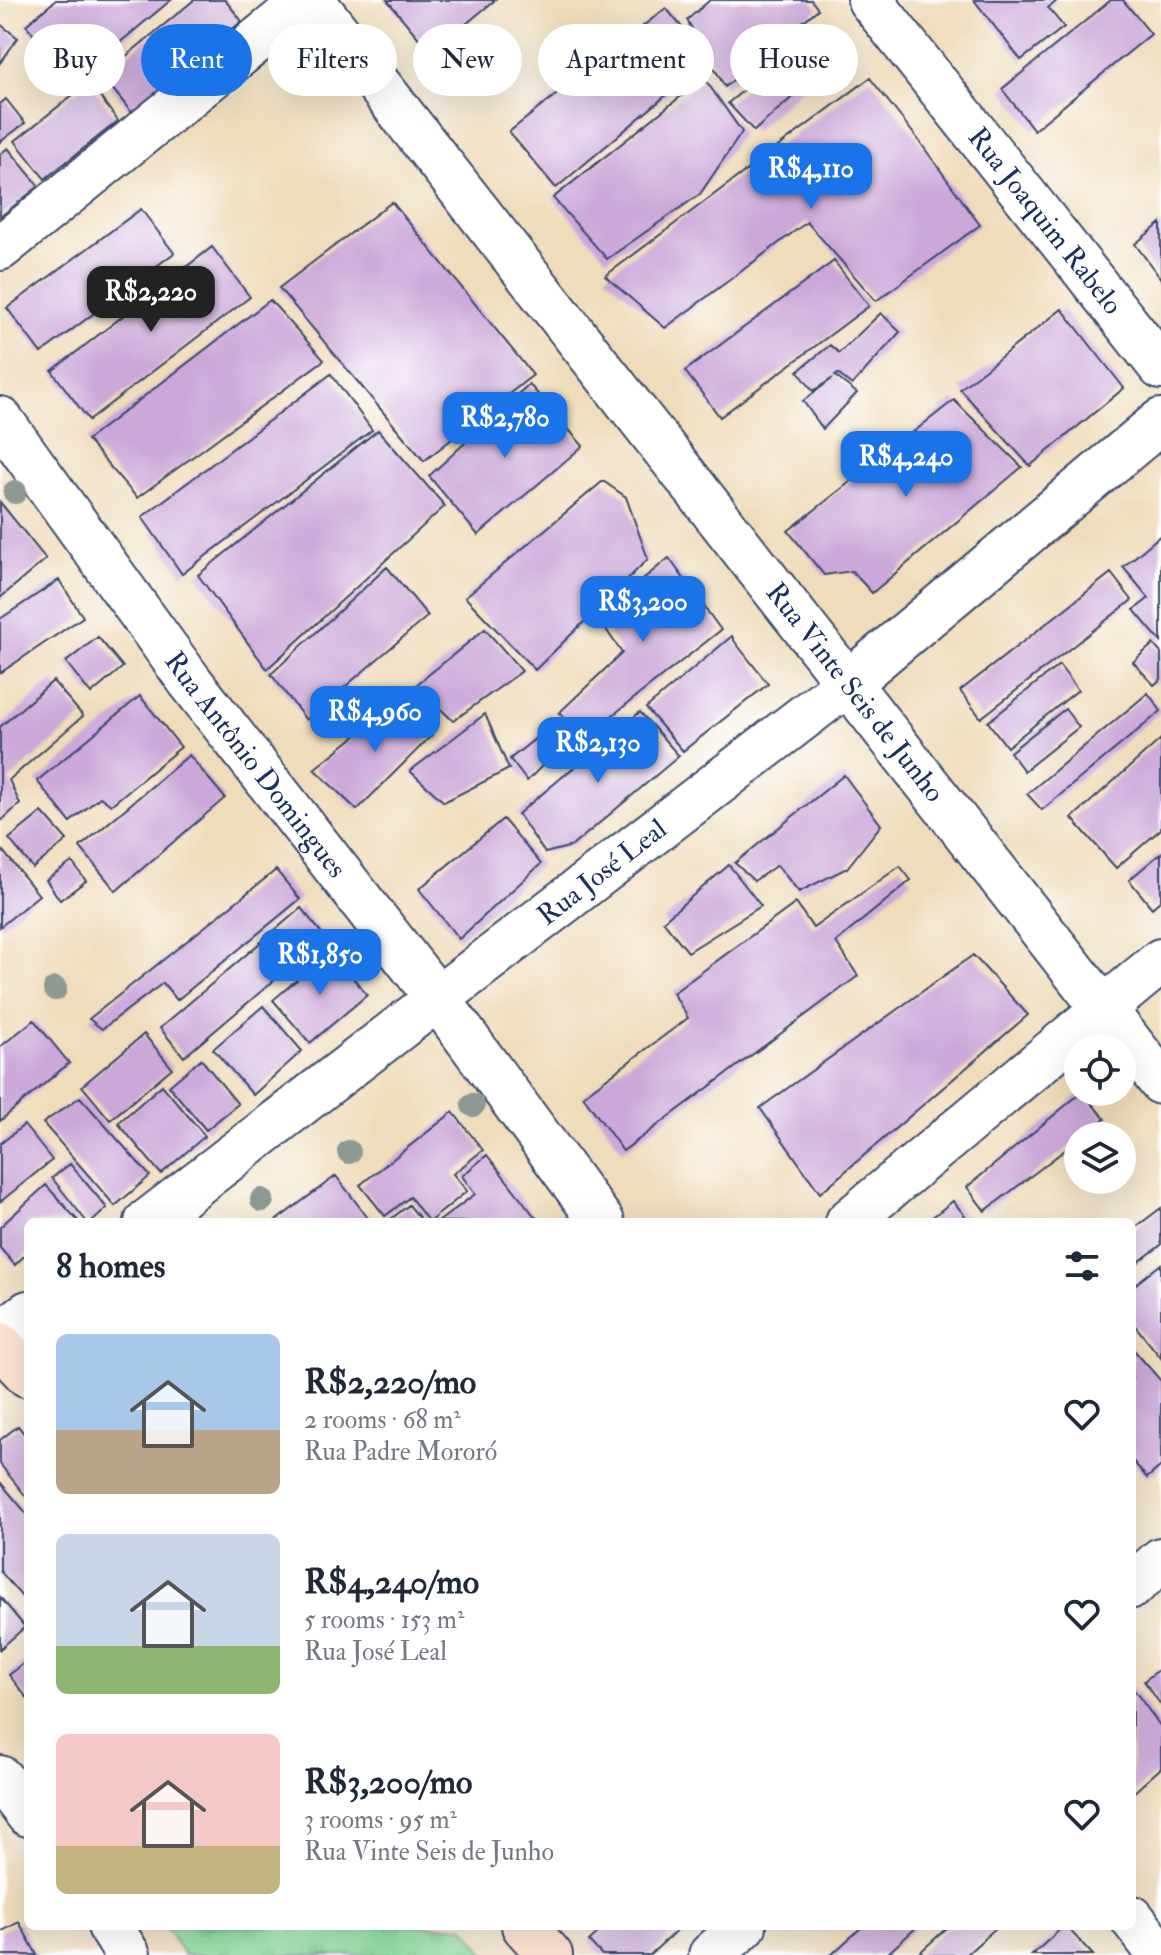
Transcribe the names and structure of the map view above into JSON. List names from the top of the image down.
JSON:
{
  "streets": {
    "street": [
      "Rua Joaquim Rabelo",
      "Rua Vinte Seis de Junho",
      "Rua Antônio Domingues",
      "Rua José Leal"
    ]
  },
  "crossings": [
    ["Rua Vinte Seis de Junho", "Rua José Leal"],
    ["Rua Antônio Domingues", "Rua José Leal"]
  ],
  "page": {
    "chip": [
      "Buy",
      "Rent",
      "Filters",
      "New",
      "Apartment",
      "House"
    ],
    "price": [
      "R$4,110",
      "R$2,220",
      "R$2,780",
      "R$4,240",
      "R$3,200",
      "R$4,960",
      "R$2,130",
      "R$1,850"
    ],
    "heading": "8 homes",
    "list": [
      {
        "name": "R$2,220/mo",
        "note": "2 rooms · 68 m² · Rua Padre Mororó"
      },
      {
        "name": "R$4,240/mo",
        "note": "5 rooms · 153 m² · Rua José Leal"
      },
      {
        "name": "R$3,200/mo",
        "note": "3 rooms · 95 m² · Rua Vinte Seis de Junho"
      }
    ]
  }
}
